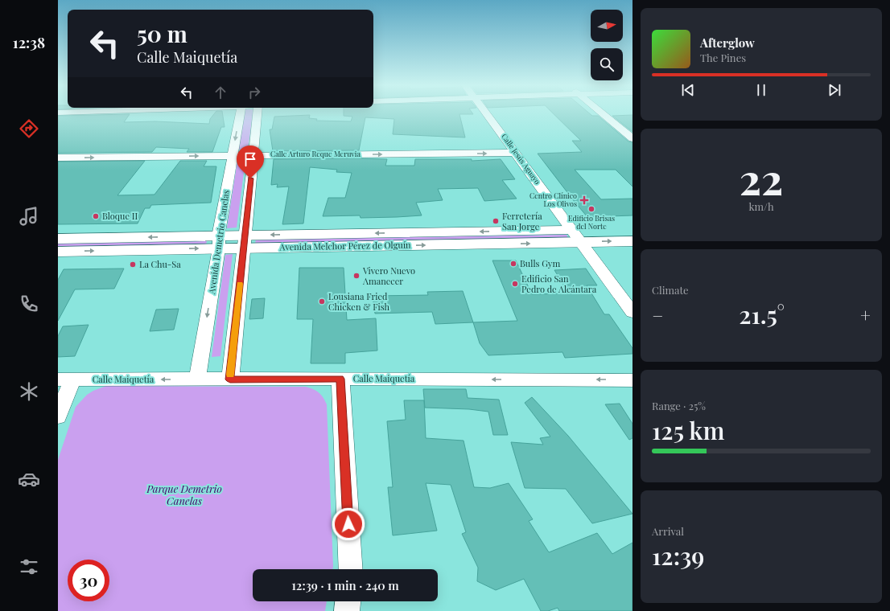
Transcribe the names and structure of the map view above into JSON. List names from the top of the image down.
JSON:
{
  "streets": {
    "highway": ["Avenida Melchor Pérez de Olguín"],
    "street": [
      "Calle Arturo Reque Meruvia",
      "Calle Jesús Aguayo",
      "Avenida Demetrio Canelas",
      "Calle Maiquetía"
    ]
  },
  "crossings": [
    ["Calle Arturo Reque Meruvia", "Calle Jesús Aguayo"],
    ["Calle Arturo Reque Meruvia", "Avenida Demetrio Canelas"],
    ["Calle Jesús Aguayo", "Avenida Melchor Pérez de Olguín"],
    ["Avenida Demetrio Canelas", "Avenida Melchor Pérez de Olguín"],
    ["Avenida Demetrio Canelas", "Calle Maiquetía"]
  ],
  "one_way": ["Calle Arturo Reque Meruvia", "Calle Maiquetía"],
  "parks": ["Parque Demetrio Canelas"],
  "places": {
    "health": ["Centro Clínico Los Olivos"],
    "other": [
      "Edificio Brisas del Norte",
      "Bloque II",
      "Ferretería San Jorge",
      "Bulls Gym",
      "La Chu-Sa",
      "Vivero Nuevo Amanecer",
      "Edificio San Pedro de Alcántara",
      "Lousiana Fried Chicken & Fish"
    ]
  },
  "north": "right",
  "page": {
    "tabs": "12:38",
    "turn": ["50 m", "Calle Maiquetía"],
    "song": ["Afterglow", "The Pines"],
    "tile": [
      ["22", "km/h"],
      "Climate",
      ["Range · 25%", "125 km"],
      ["Arrival", "12:39"]
    ],
    "heat": ["−", "21.5°", "+"],
    "limit": "30",
    "trip": "12:39 · 1 min · 240 m"
  }
}
